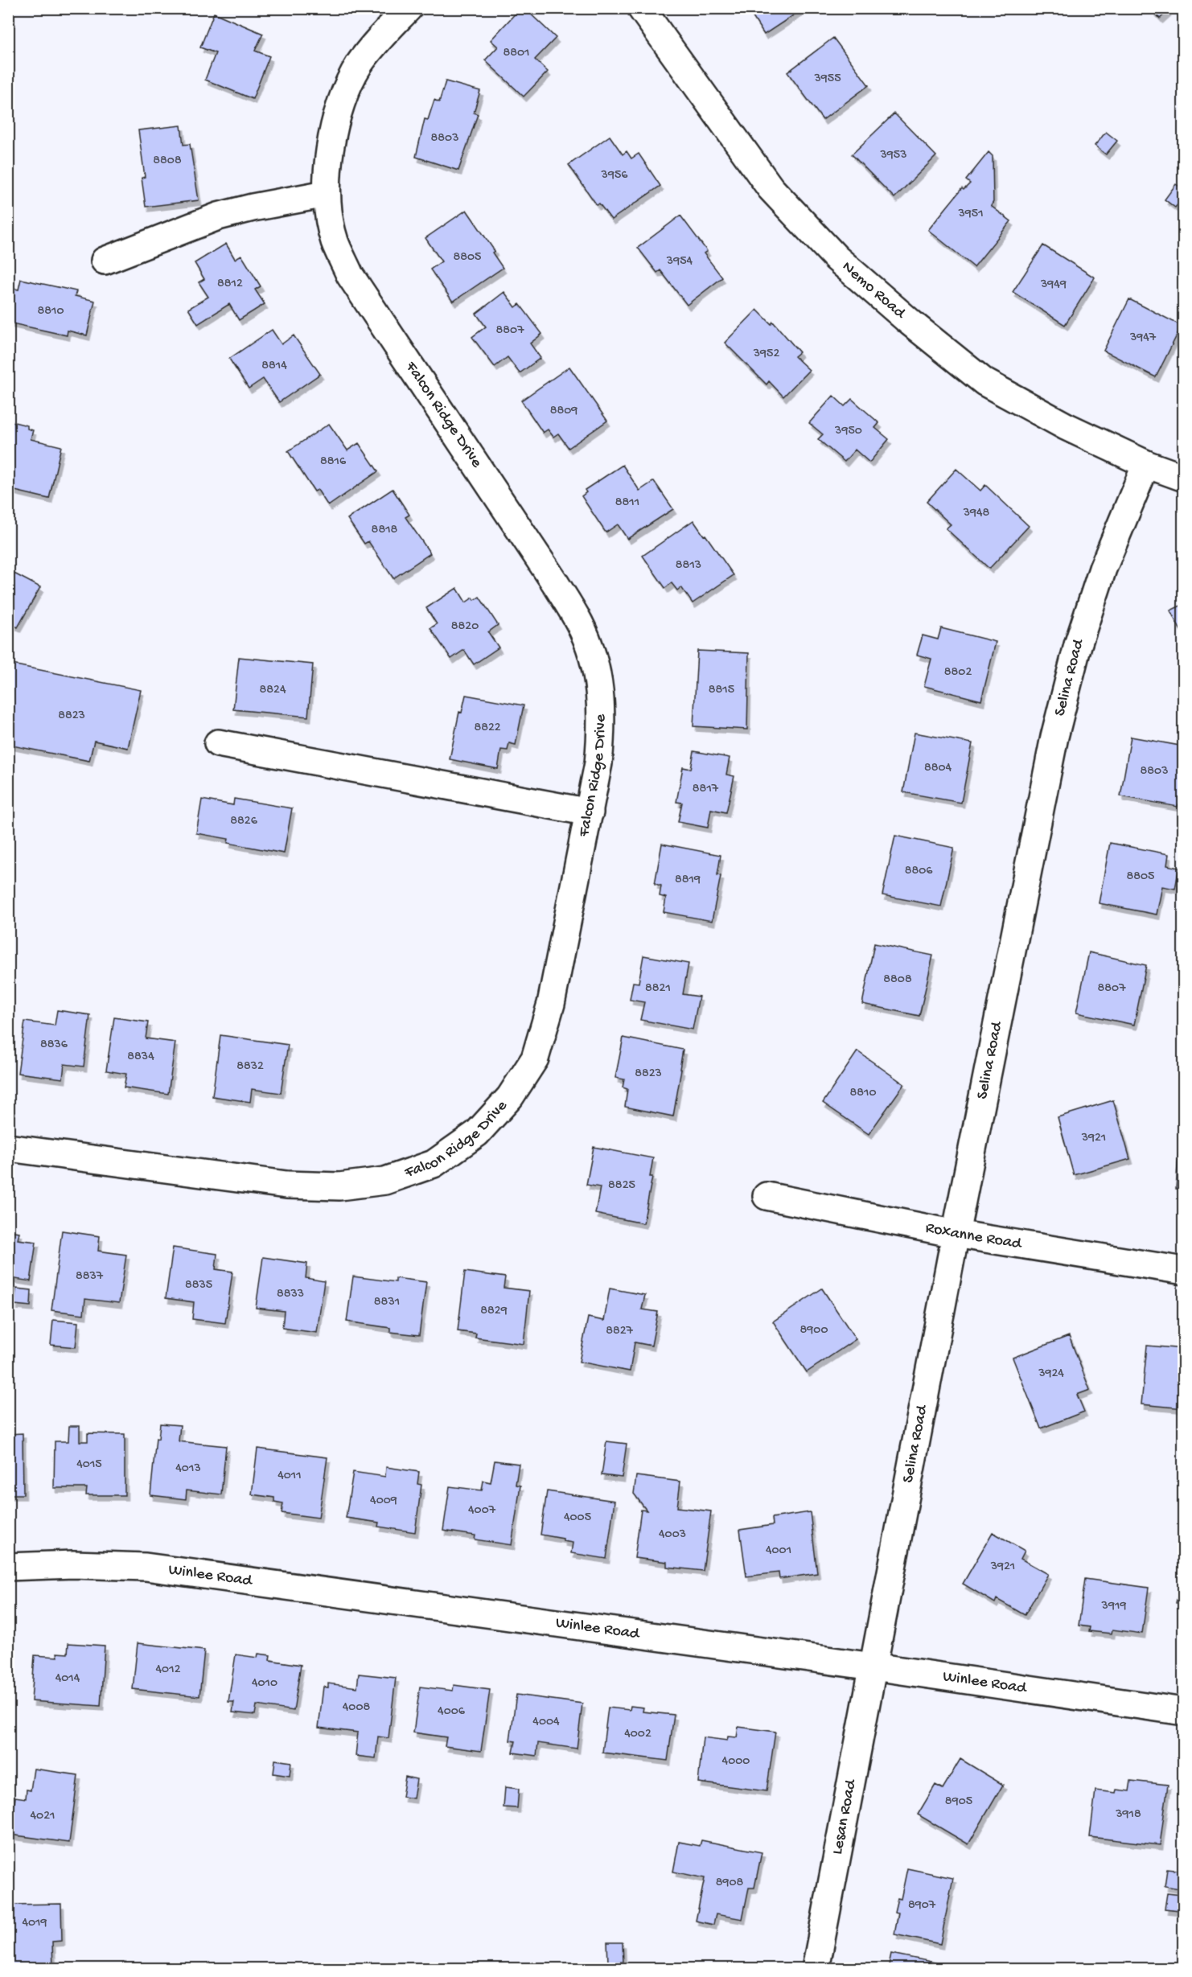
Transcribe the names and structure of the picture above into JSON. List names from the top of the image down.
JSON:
{
  "streets": {
    "street": [
      "Nemo Road",
      "Falcon Ridge Drive",
      "Selina Road",
      "Roxanne Road",
      "Winlee Road",
      "Lesan Road"
    ]
  },
  "crossings": [
    ["Nemo Road", "Selina Road"],
    ["Selina Road", "Roxanne Road"],
    ["Selina Road", "Winlee Road"],
    ["Selina Road", "Lesan Road"],
    ["Winlee Road", "Lesan Road"]
  ],
  "house_numbers": [
    "8801",
    "3955",
    "8803",
    "3953",
    "8808",
    "3956",
    "3951",
    "8805",
    "3954",
    "8812",
    "3949",
    "8810",
    "8807",
    "3947",
    "3952",
    "8814",
    "8809",
    "3950",
    "8816",
    "8811",
    "3948",
    "8818",
    "8813",
    "8820",
    "8802",
    "8824",
    "8815",
    "8823",
    "8822",
    "8804",
    "8803",
    "8817",
    "8826",
    "8806",
    "8805",
    "8819",
    "8808",
    "8821",
    "8807",
    "8836",
    "8834",
    "8832",
    "8823",
    "8810",
    "3921",
    "8825",
    "8837",
    "8835",
    "8833",
    "8831",
    "8829",
    "8900",
    "8827",
    "3924",
    "4015",
    "4013",
    "4011",
    "4009",
    "4007",
    "4005",
    "4003",
    "4001",
    "3921",
    "3919",
    "4012",
    "4014",
    "4010",
    "4008",
    "4006",
    "4004",
    "4002",
    "4000",
    "8905",
    "3918",
    "4021",
    "8908",
    "8907",
    "4019"
  ]
}
